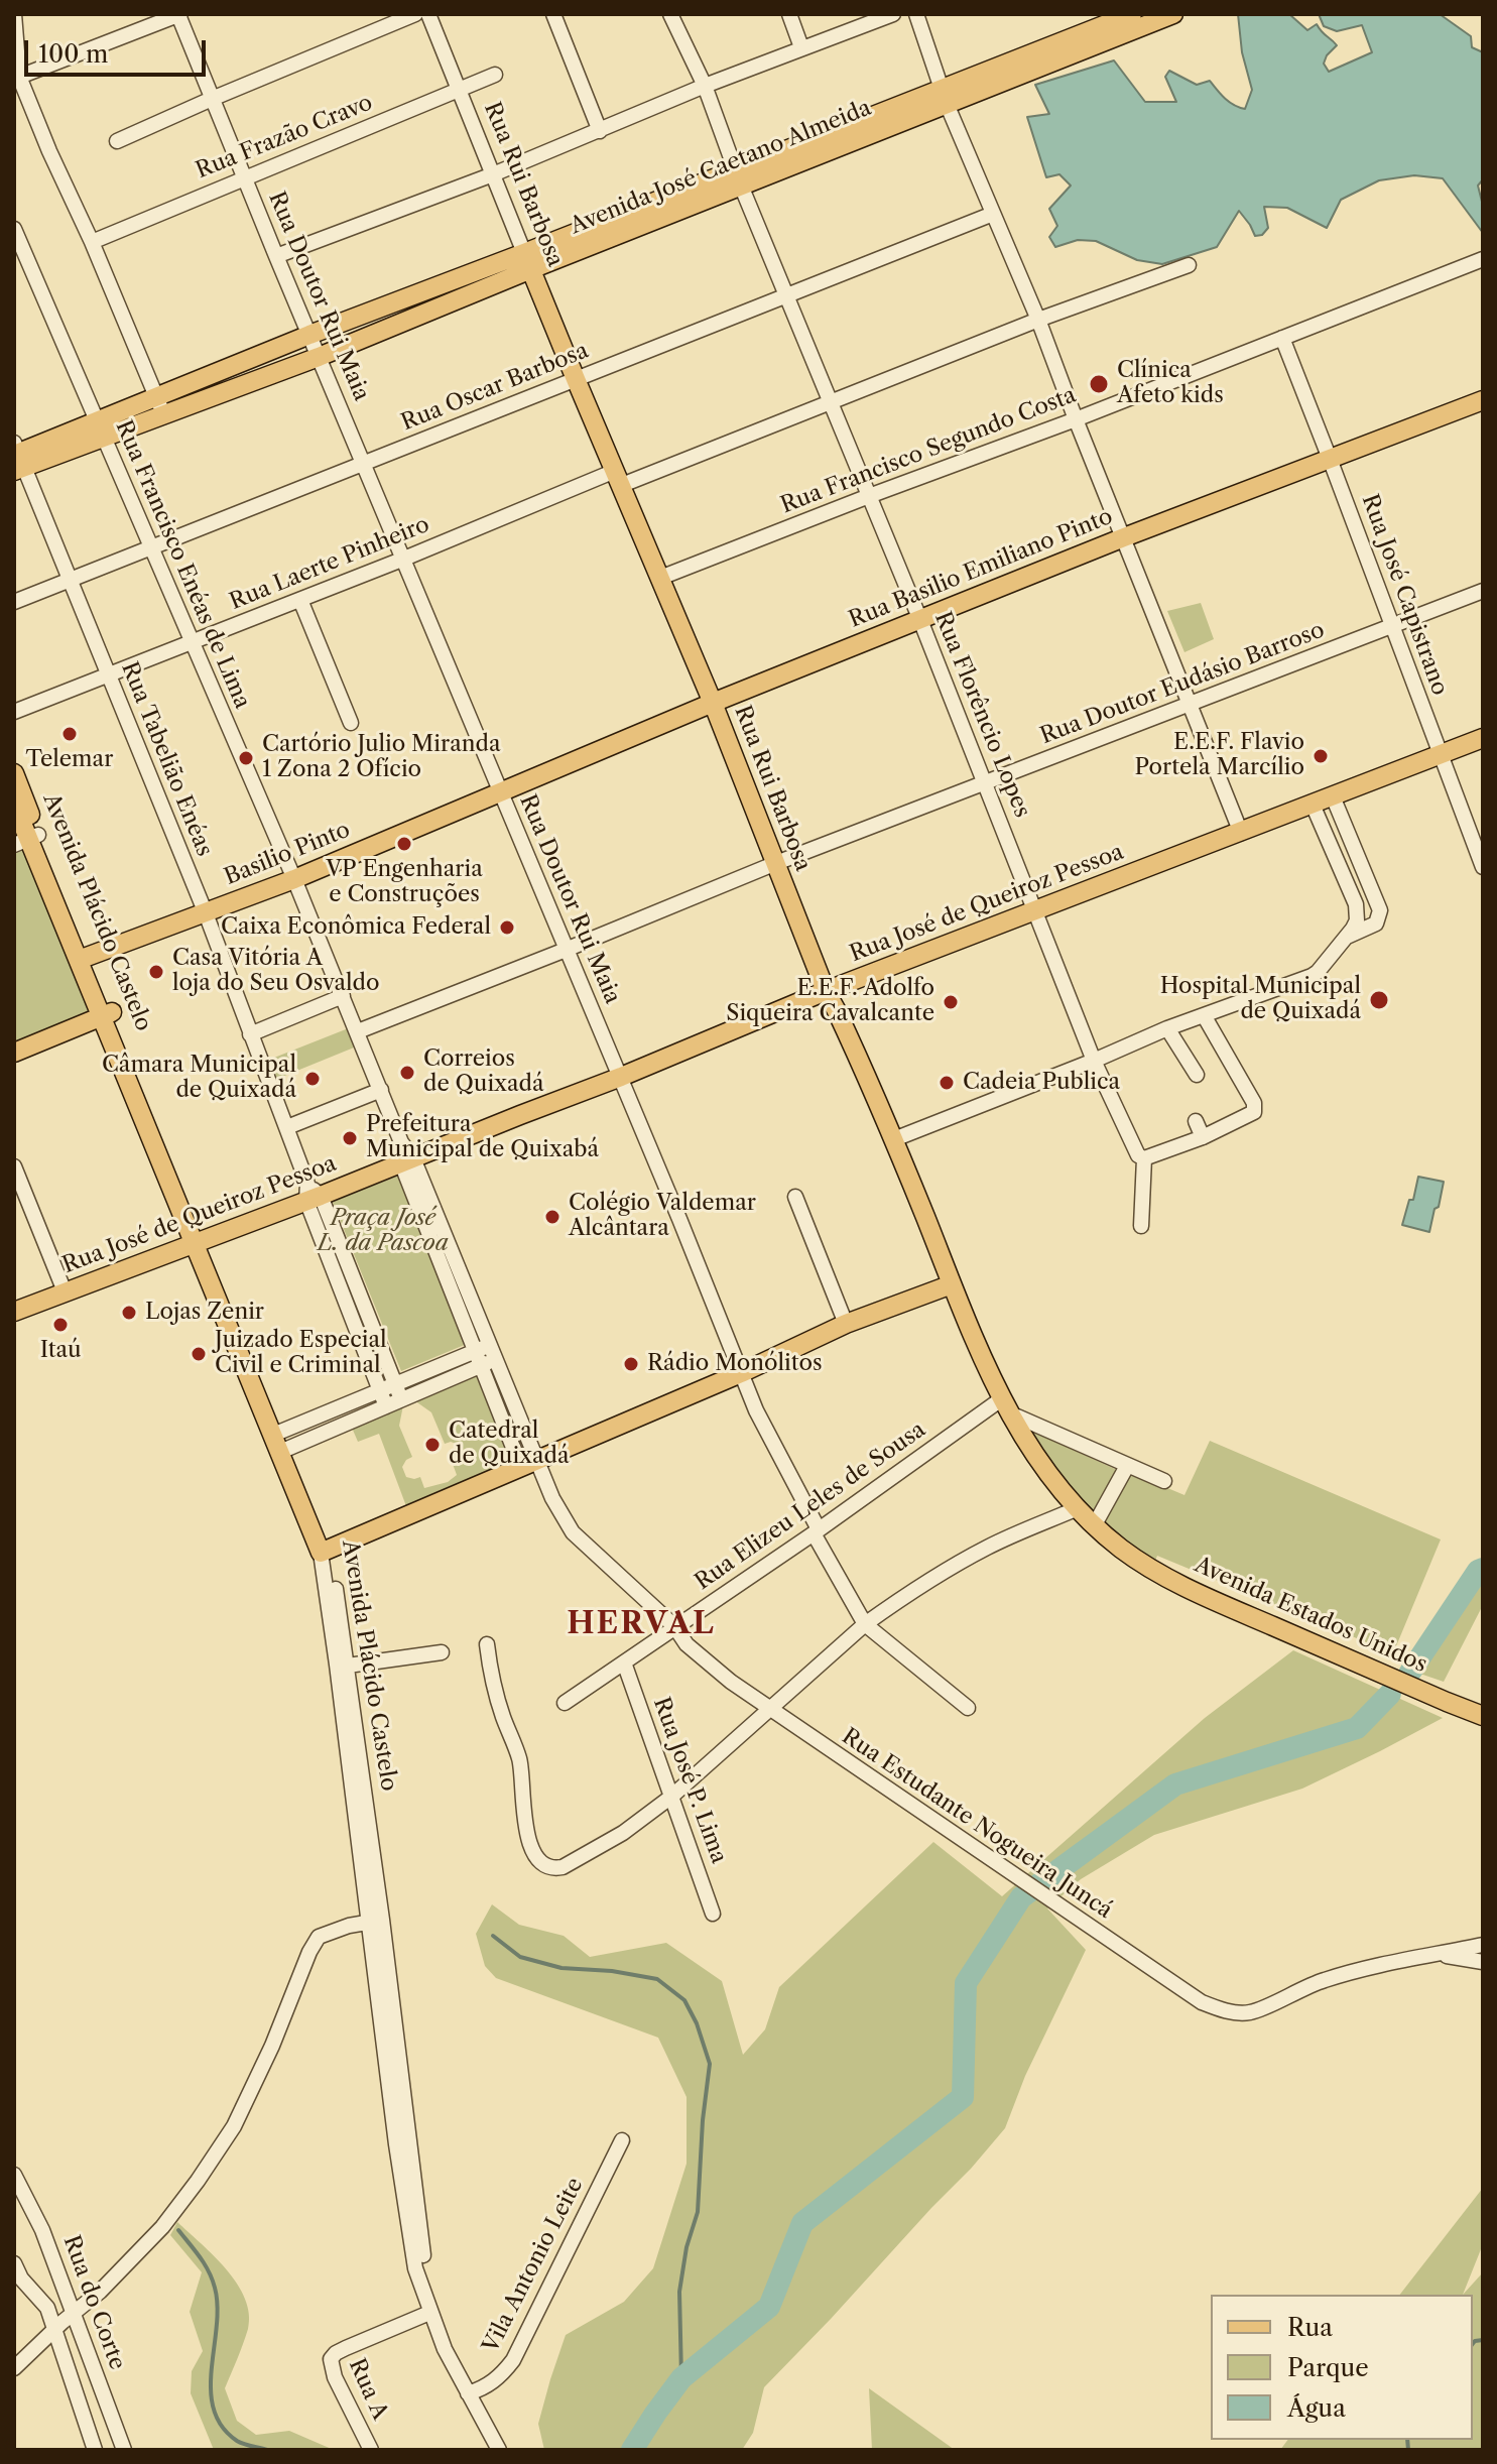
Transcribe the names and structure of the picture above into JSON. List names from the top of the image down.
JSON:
{
  "streets": {
    "main road": [
      "Avenida José Caetano Almeida",
      "Rua Rui Barbosa",
      "Rua Basilio Emiliano Pinto",
      "Basilio Pinto",
      "Rua José de Queiroz Pessoa",
      "Avenida Plácido Castelo",
      "Avenida Estados Unidos"
    ],
    "street": [
      "Rua Frazão Cravo",
      "Rua Doutor Rui Maia",
      "Rua Oscar Barbosa",
      "Rua Francisco Segundo Costa",
      "Rua Laerte Pinheiro",
      "Rua Francisco Enéas de Lima",
      "Rua José Capistrano",
      "Rua Doutor Eudásio Barroso",
      "Rua Florêncio Lopes",
      "Rua Tabelião Enéas",
      "Rua Elizeu Leles de Sousa",
      "Rua José P. Lima",
      "Rua Estudante Nogueira Juncá",
      "Vila Antonio Leite",
      "Rua do Corte",
      "Rua A"
    ]
  },
  "crossings": [
    ["Rua Frazão Cravo", "Rua Rui Barbosa"],
    ["Rua Frazão Cravo", "Rua Doutor Rui Maia"],
    ["Avenida José Caetano Almeida", "Rua Rui Barbosa"],
    ["Avenida José Caetano Almeida", "Rua Doutor Rui Maia"],
    ["Avenida José Caetano Almeida", "Rua Francisco Enéas de Lima"],
    ["Avenida José Caetano Almeida", "Rua Florêncio Lopes"],
    ["Avenida José Caetano Almeida", "Rua Tabelião Enéas"],
    ["Rua Rui Barbosa", "Rua Oscar Barbosa"],
    ["Rua Rui Barbosa", "Rua Francisco Segundo Costa"],
    ["Rua Rui Barbosa", "Rua Laerte Pinheiro"],
    ["Rua Rui Barbosa", "Rua Basilio Emiliano Pinto"],
    ["Rua Rui Barbosa", "Rua Doutor Eudásio Barroso"],
    ["Rua Rui Barbosa", "Rua José de Queiroz Pessoa"],
    ["Rua Rui Barbosa", "Rua Elizeu Leles de Sousa"],
    ["Rua Rui Barbosa", "Avenida Estados Unidos"],
    ["Rua Doutor Rui Maia", "Rua Oscar Barbosa"],
    ["Rua Doutor Rui Maia", "Rua Laerte Pinheiro"],
    ["Rua Doutor Rui Maia", "Rua Basilio Emiliano Pinto"],
    ["Rua Doutor Rui Maia", "Rua Doutor Eudásio Barroso"],
    ["Rua Doutor Rui Maia", "Basilio Pinto"],
    ["Rua Doutor Rui Maia", "Rua José de Queiroz Pessoa"],
    ["Rua Doutor Rui Maia", "Rua Elizeu Leles de Sousa"],
    ["Rua Oscar Barbosa", "Rua Francisco Enéas de Lima"],
    ["Rua Oscar Barbosa", "Rua Florêncio Lopes"],
    ["Rua Oscar Barbosa", "Rua Tabelião Enéas"],
    ["Rua Francisco Segundo Costa", "Rua José Capistrano"],
    ["Rua Francisco Segundo Costa", "Rua Florêncio Lopes"],
    ["Rua Laerte Pinheiro", "Rua Francisco Enéas de Lima"],
    ["Rua Laerte Pinheiro", "Rua Florêncio Lopes"],
    ["Rua Laerte Pinheiro", "Rua Tabelião Enéas"],
    ["Rua Francisco Enéas de Lima", "Rua Doutor Eudásio Barroso"],
    ["Rua Francisco Enéas de Lima", "Basilio Pinto"],
    ["Rua Francisco Enéas de Lima", "Rua José de Queiroz Pessoa"],
    ["Rua Basilio Emiliano Pinto", "Rua José Capistrano"],
    ["Rua Basilio Emiliano Pinto", "Rua Florêncio Lopes"],
    ["Rua Basilio Emiliano Pinto", "Basilio Pinto"],
    ["Rua José Capistrano", "Rua Doutor Eudásio Barroso"],
    ["Rua José Capistrano", "Rua José de Queiroz Pessoa"],
    ["Rua Doutor Eudásio Barroso", "Rua Florêncio Lopes"],
    ["Rua Florêncio Lopes", "Rua José de Queiroz Pessoa"],
    ["Rua Tabelião Enéas", "Basilio Pinto"],
    ["Rua Tabelião Enéas", "Rua José de Queiroz Pessoa"],
    ["Basilio Pinto", "Avenida Plácido Castelo"],
    ["Rua José de Queiroz Pessoa", "Avenida Plácido Castelo"],
    ["Avenida Plácido Castelo", "Vila Antonio Leite"],
    ["Avenida Plácido Castelo", "Rua A"],
    ["Rua Elizeu Leles de Sousa", "Rua José P. Lima"],
    ["Rua Elizeu Leles de Sousa", "Rua Estudante Nogueira Juncá"]
  ],
  "districts": ["HERVAL"],
  "parks": ["Praça José L. da Pascoa"],
  "places": [
    "Clínica Afeto kids",
    "Telemar",
    "E.E.F. Flavio Portela Marcílio",
    "Cartório Julio Miranda 1 Zona 2 Ofício",
    "VP Engenharia e Construções",
    "Caixa Econômica Federal",
    "Casa Vitória A loja do Seu Osvaldo",
    "Hospital Municipal de Quixadá",
    "E.E.F. Adolfo Siqueira Cavalcante",
    "Correios de Quixadá",
    "Câmara Municipal de Quixadá",
    "Cadeia Publica",
    "Prefeitura Municipal de Quixabá",
    "Colégio Valdemar Alcântara",
    "Lojas Zenir",
    "Itaú",
    "Juizado Especial Civil e Criminal",
    "Rádio Monólitos",
    "Catedral de Quixadá"
  ],
  "legend": ["Rua", "Parque", "Água"],
  "scale_bar": "100 m"
}
